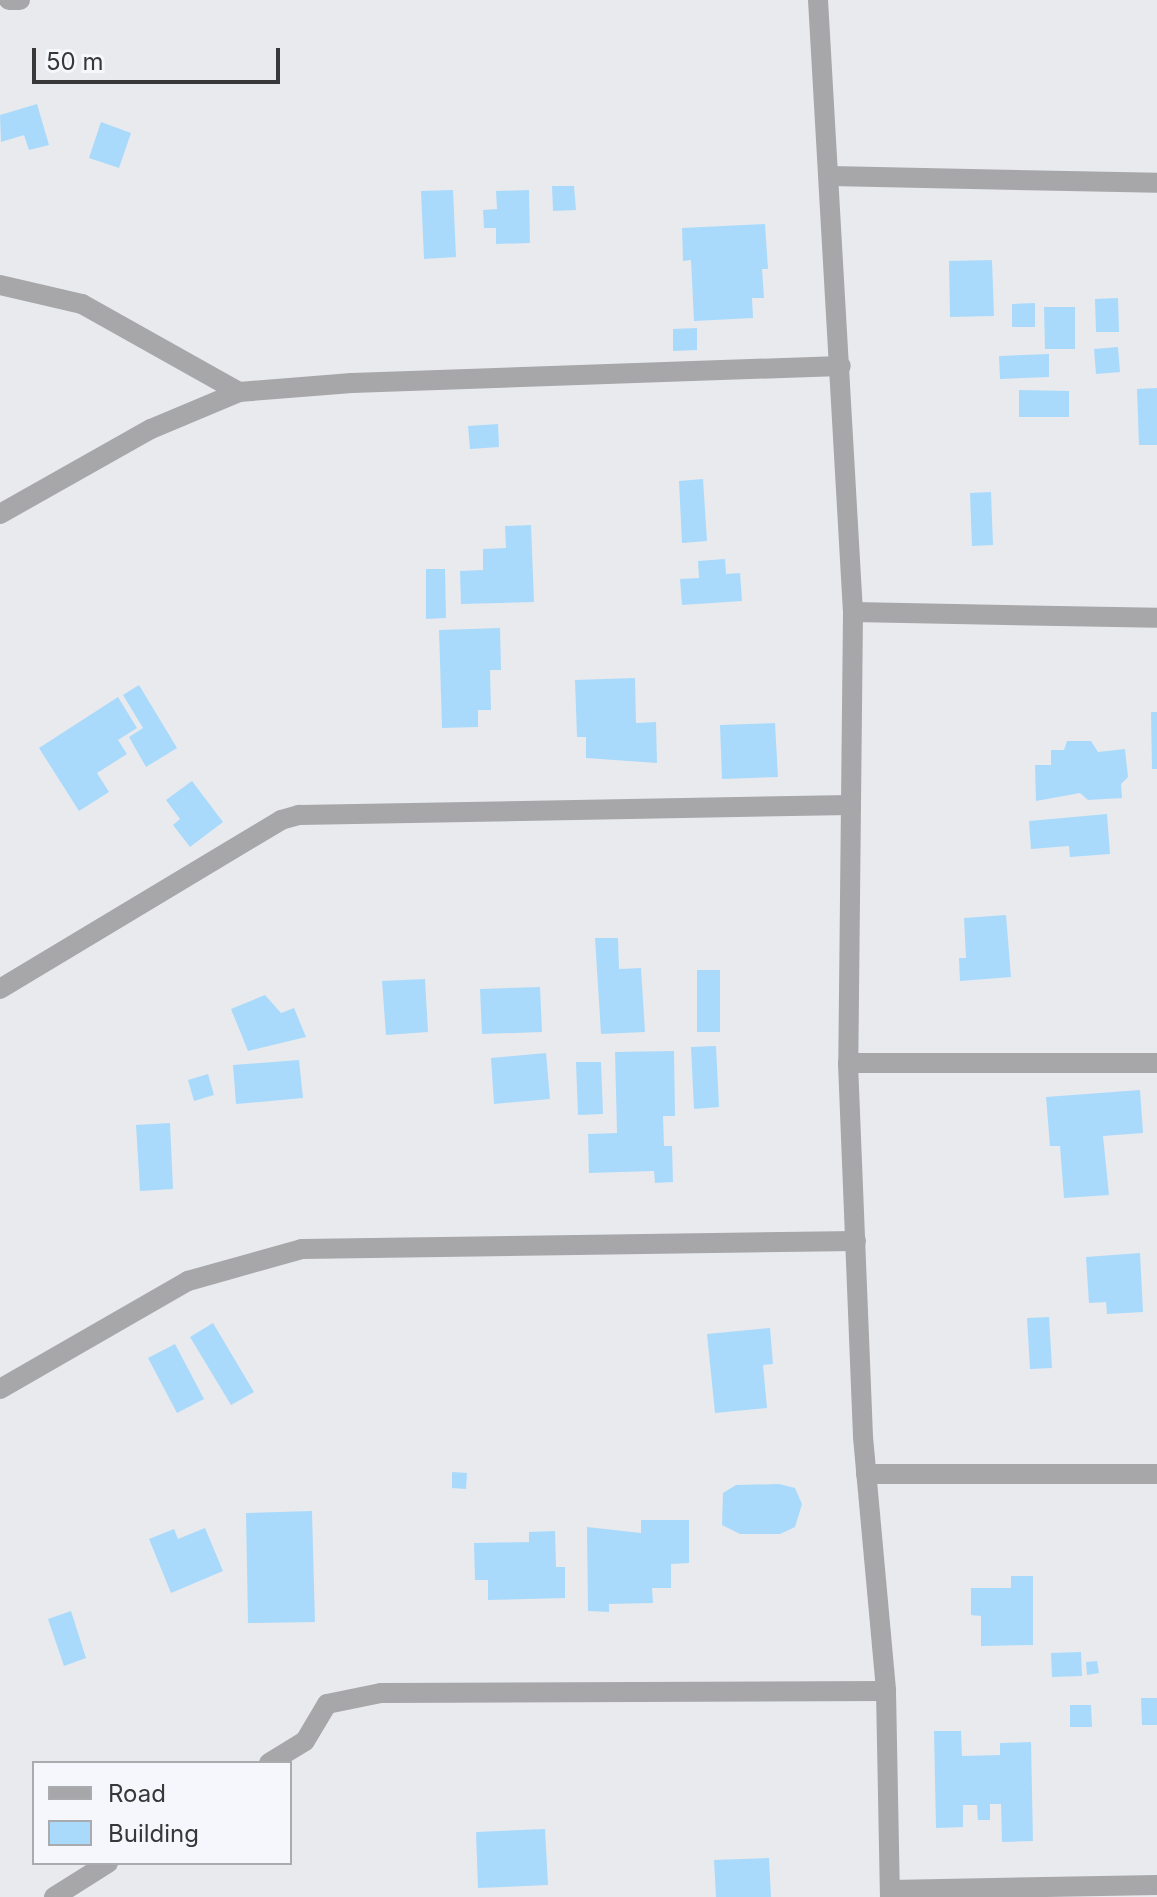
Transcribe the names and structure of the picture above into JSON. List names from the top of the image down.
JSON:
{
  "legend": ["Road", "Building"],
  "scale_bar": "50 m"
}
